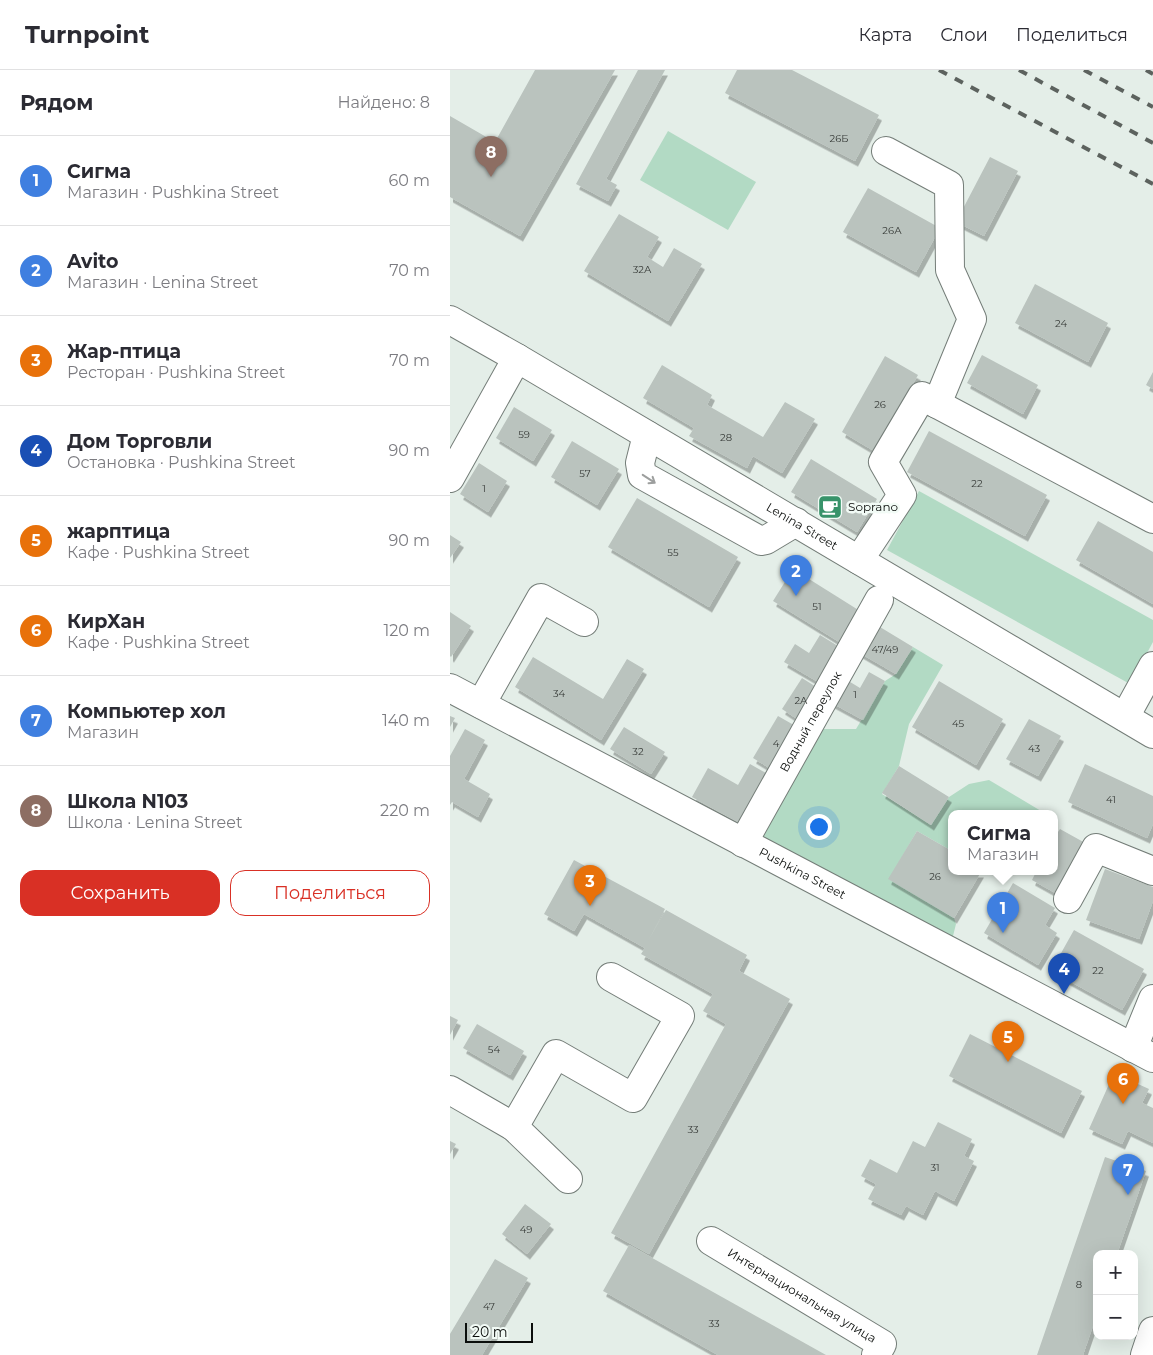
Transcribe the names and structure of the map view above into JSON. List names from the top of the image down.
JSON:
{
  "streets": {
    "street": [
      "Lenina Street",
      "Водный переулок",
      "Pushkina Street",
      "Интернациональная улица"
    ]
  },
  "crossings": [
    ["Водный переулок", "Pushkina Street"]
  ],
  "places": {
    "cafe": ["Soprano"]
  },
  "house_numbers": [
    "26Б",
    "26А",
    "32А",
    "24",
    "26",
    "59",
    "28",
    "57",
    "22",
    "1",
    "55",
    "51",
    "47/49",
    "34",
    "1",
    "2А",
    "45",
    "4",
    "43",
    "32",
    "41",
    "26",
    "22",
    "54",
    "33",
    "31",
    "49",
    "8",
    "47",
    "33"
  ],
  "scale_bar": "20 m",
  "page": {
    "header": "Turnpoint",
    "nav": ["Карта", "Слои", "Поделиться"],
    "heading": ["Рядом", "Найдено: 8"],
    "list": [
      {
        "mark": "1",
        "name": "Сигма",
        "note": "Магазин · Pushkina Street",
        "value": "60 m"
      },
      {
        "mark": "2",
        "name": "Avito",
        "note": "Магазин · Lenina Street",
        "value": "70 m"
      },
      {
        "mark": "3",
        "name": "Жар-птица",
        "note": "Ресторан · Pushkina Street",
        "value": "70 m"
      },
      {
        "mark": "4",
        "name": "Дом Торговли",
        "note": "Остановка · Pushkina Street",
        "value": "90 m"
      },
      {
        "mark": "5",
        "name": "жарптица",
        "note": "Кафе · Pushkina Street",
        "value": "90 m"
      },
      {
        "mark": "6",
        "name": "КирХан",
        "note": "Кафе · Pushkina Street",
        "value": "120 m"
      },
      {
        "mark": "7",
        "name": "Компьютер хол",
        "note": "Магазин",
        "value": "140 m"
      },
      {
        "mark": "8",
        "name": "Школа N103",
        "note": "Школа · Lenina Street",
        "value": "220 m"
      }
    ],
    "pins": [
      "8",
      "2",
      "3",
      "1",
      "4",
      "5",
      "6",
      "7"
    ],
    "popup": ["Сигма", "Магазин"],
    "buttons": ["Сохранить", "Поделиться"],
    "map_buttons": ["+", "−"],
    "scale": "20 m"
  }
}
